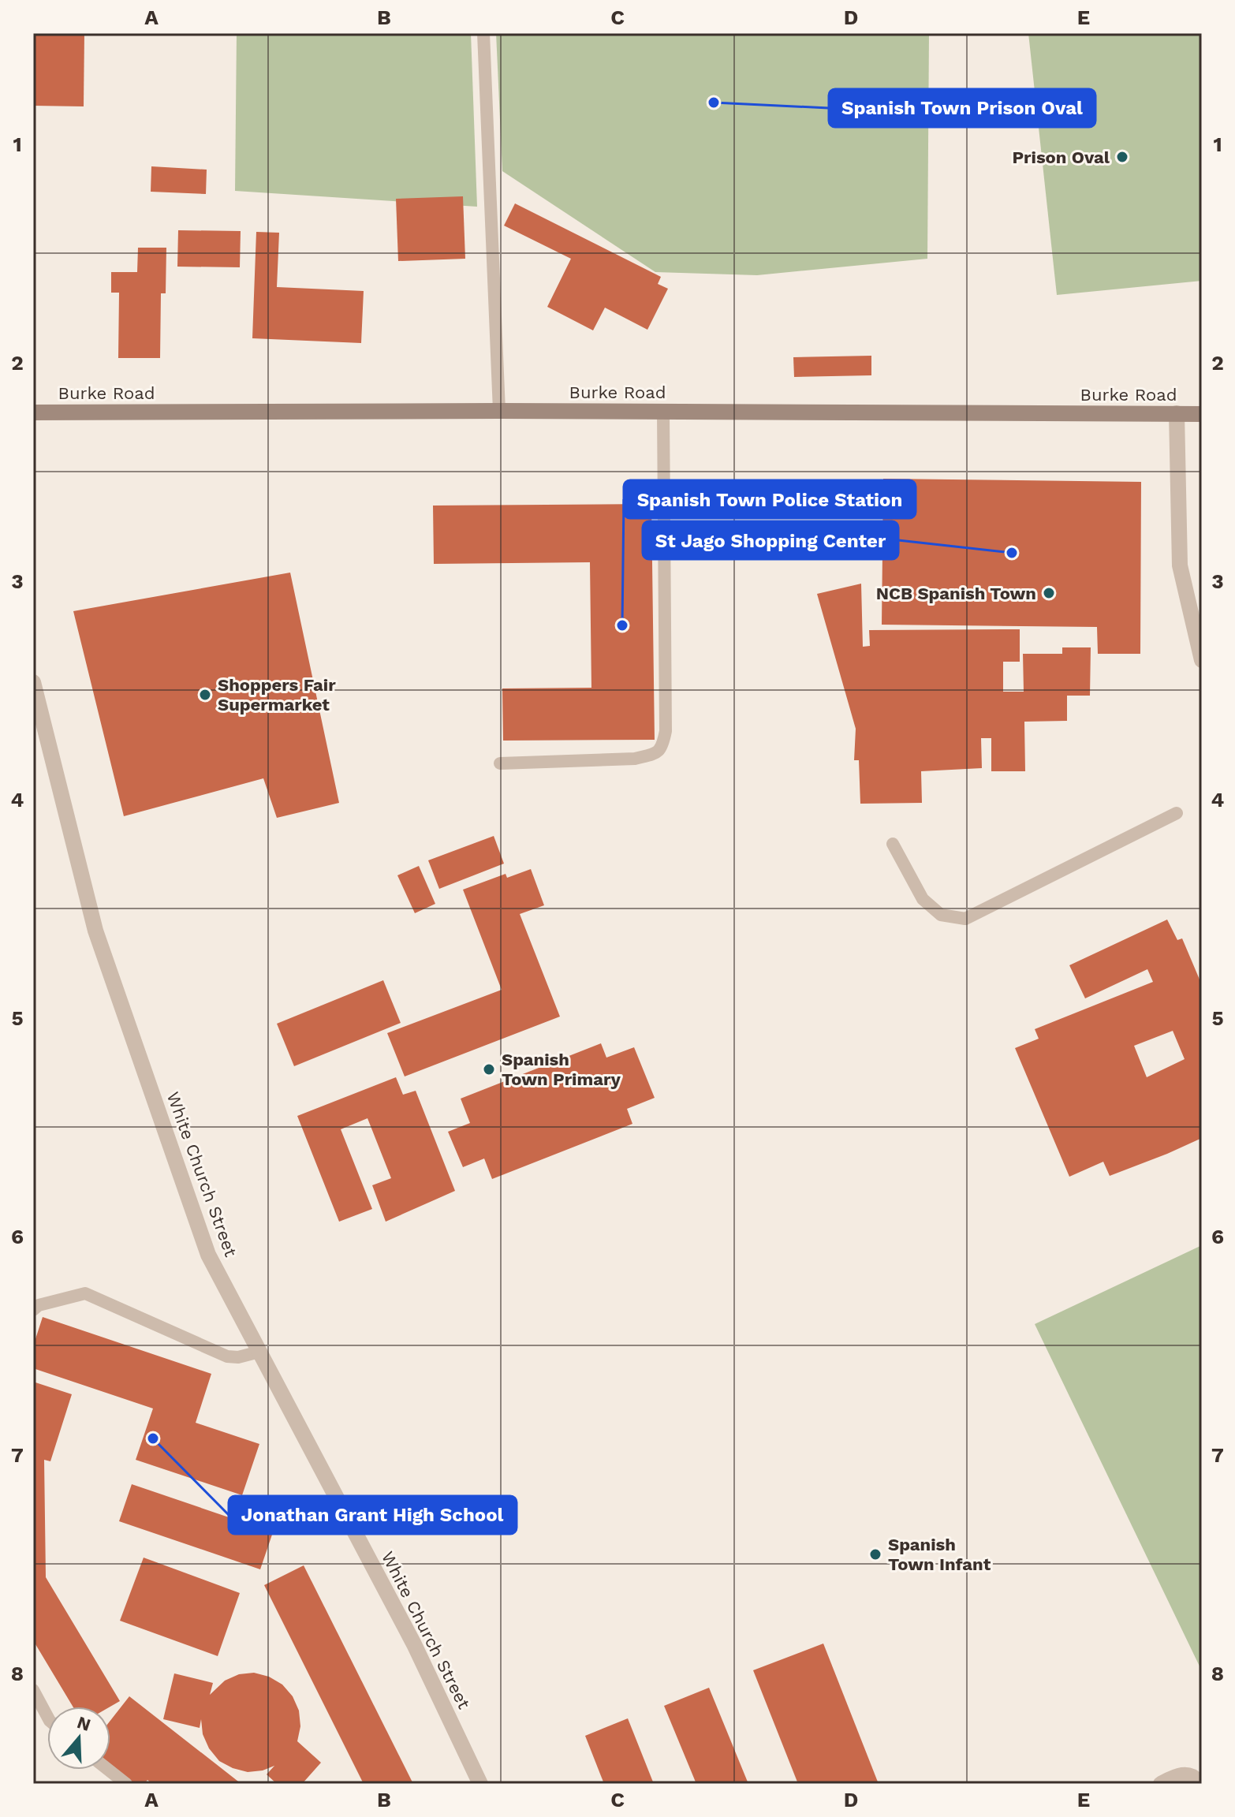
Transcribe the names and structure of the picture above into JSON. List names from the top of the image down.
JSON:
{
  "streets": {
    "main road": ["Burke Road"],
    "street": ["White Church Street"]
  },
  "places": [
    "Spanish Town Prison Oval",
    "Prison Oval",
    "St Jago Shopping Center",
    "NCB Spanish Town",
    "Spanish Town Police Station",
    "Shoppers Fair Supermarket",
    "Spanish Town Primary",
    "Jonathan Grant High School",
    "Spanish Town Infant"
  ],
  "north": "top",
  "grid": {
    "columns": [
      "A",
      "B",
      "C",
      "D",
      "E"
    ],
    "rows": [
      "1",
      "2",
      "3",
      "4",
      "5",
      "6",
      "7",
      "8"
    ]
  }
}
